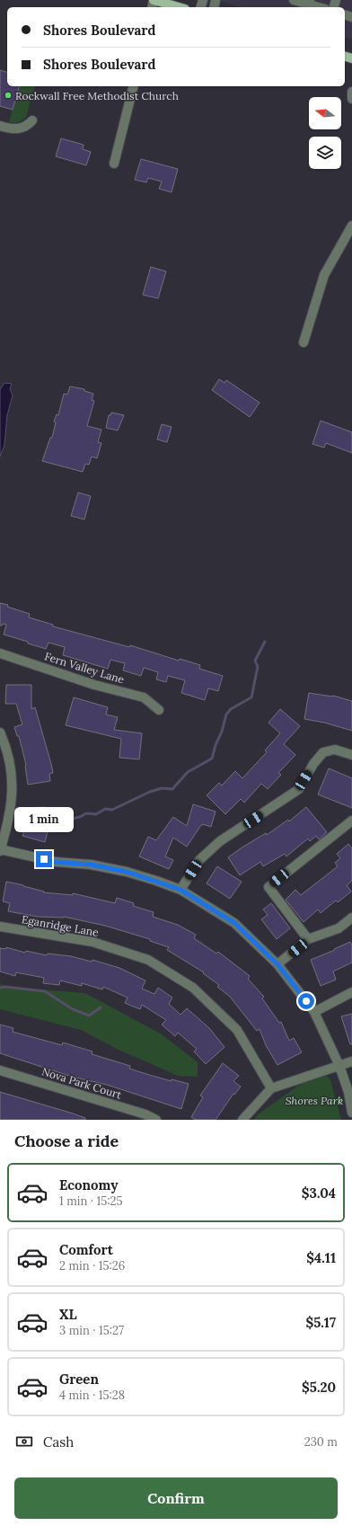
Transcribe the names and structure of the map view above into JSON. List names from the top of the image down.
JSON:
{
  "streets": {
    "street": ["Fern Valley Lane", "Eganridge Lane", "Nova Park Court"]
  },
  "parks": ["Shores Park"],
  "places": ["Rockwall Free Methodist Church"],
  "north": "left",
  "page": {
    "banner": ["Shores Boulevard", "Shores Boulevard"],
    "bubble": "1 min",
    "heading": "Choose a ride",
    "list": [
      {
        "name": "Economy",
        "note": "1 min · 15:25",
        "value": "$3.04"
      },
      {
        "name": "Comfort",
        "note": "2 min · 15:26",
        "value": "$4.11"
      },
      {
        "name": "XL",
        "note": "3 min · 15:27",
        "value": "$5.17"
      },
      {
        "name": "Green",
        "note": "4 min · 15:28",
        "value": "$5.20"
      }
    ],
    "pay": ["Cash", "230 m"],
    "buttons": "Confirm"
  }
}
